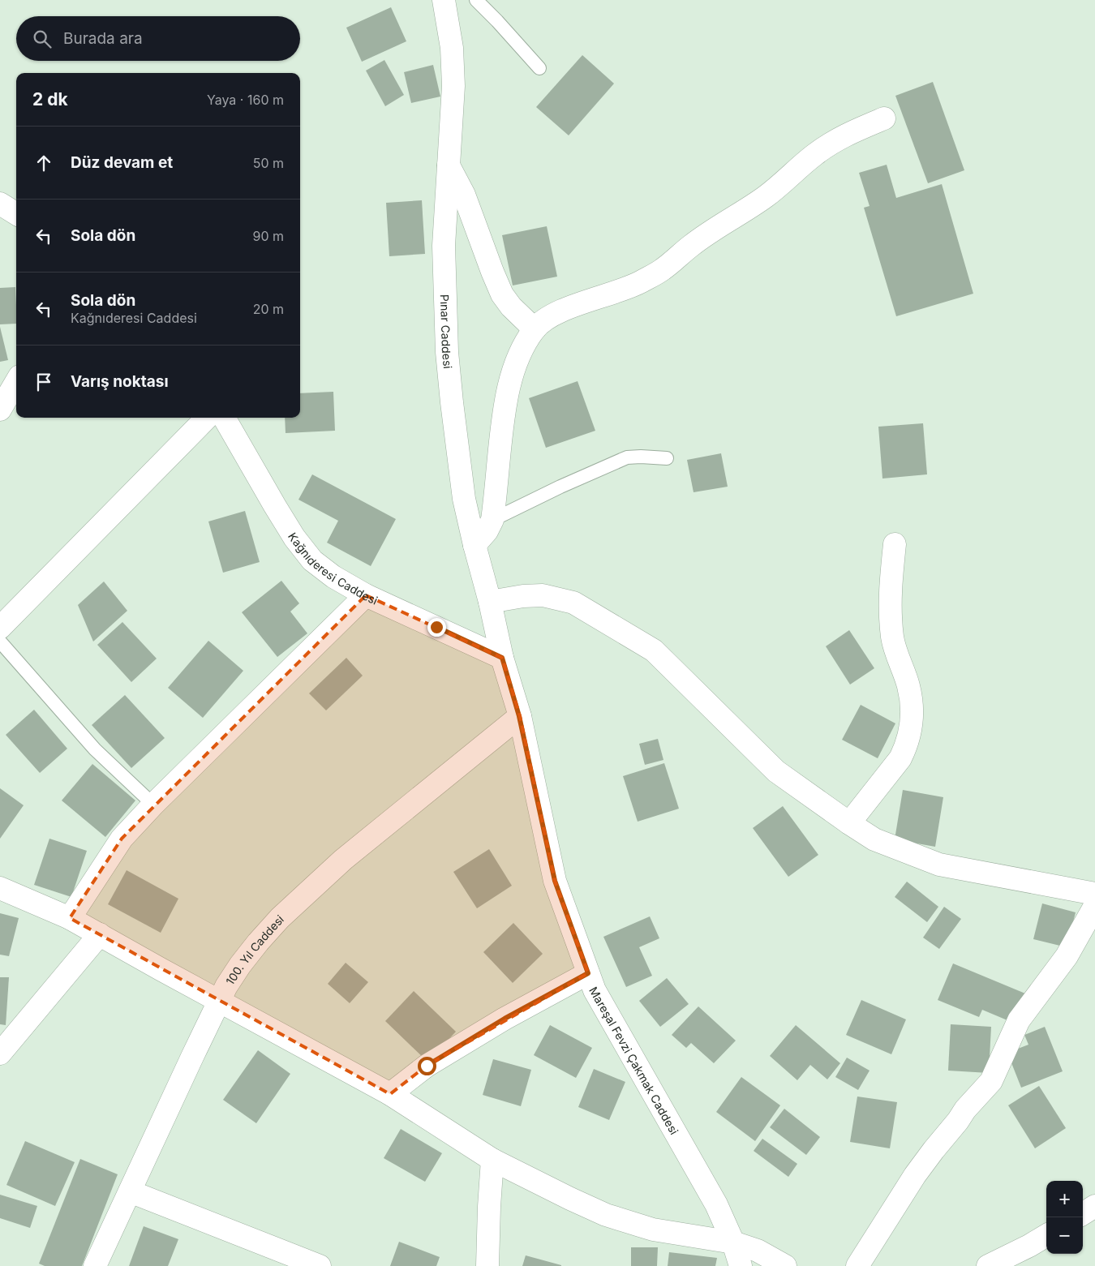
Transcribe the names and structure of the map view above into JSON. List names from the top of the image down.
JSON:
{
  "streets": {
    "street": [
      "Pınar Caddesi",
      "Kağnıderesi Caddesi",
      "100. Yıl Caddesi",
      "Mareşal Fevzi Çakmak Caddesi"
    ]
  },
  "crossings": [
    ["Pınar Caddesi", "Kağnıderesi Caddesi"],
    ["Pınar Caddesi", "Mareşal Fevzi Çakmak Caddesi"],
    ["Kağnıderesi Caddesi", "Mareşal Fevzi Çakmak Caddesi"],
    ["100. Yıl Caddesi", "Mareşal Fevzi Çakmak Caddesi"]
  ],
  "page": {
    "search": "Burada ara",
    "heading": ["2 dk", "Yaya · 160 m"],
    "list": [
      ["Düz devam et", "50 m"],
      ["Sola dön", "90 m"],
      ["Sola dön", "Kağnıderesi Caddesi", "20 m"],
      "Varış noktası"
    ],
    "map_buttons": ["+", "−"]
  }
}
